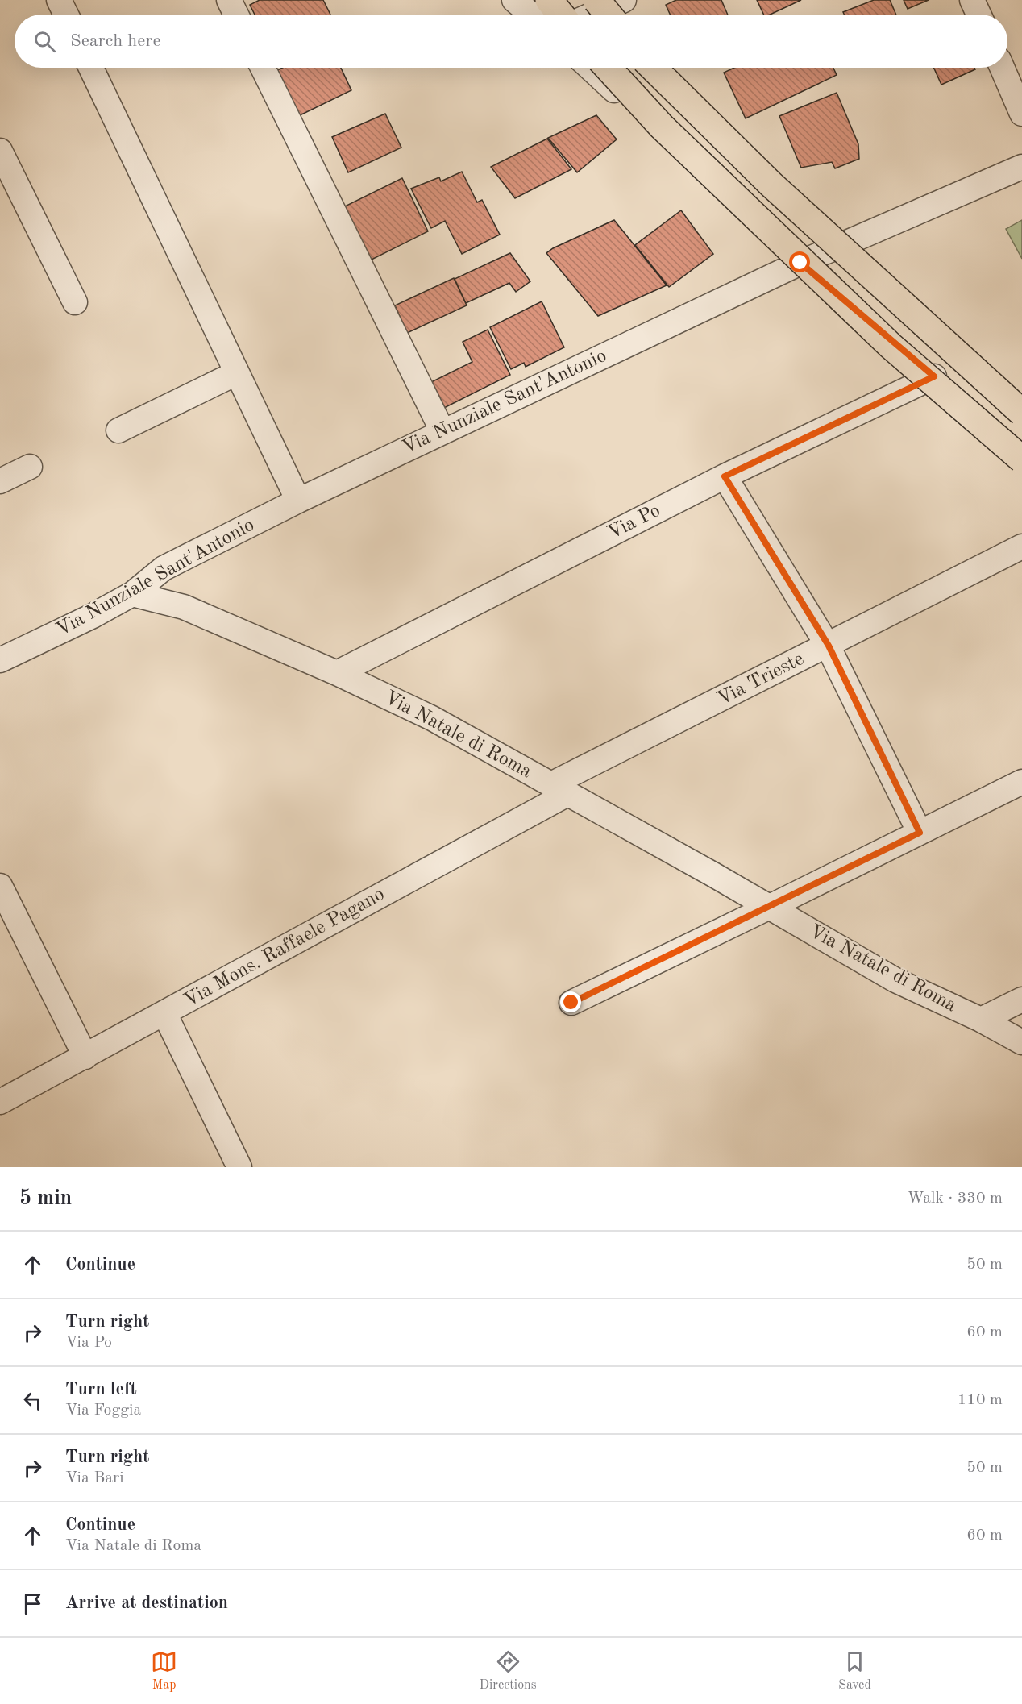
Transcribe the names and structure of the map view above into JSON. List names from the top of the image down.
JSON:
{
  "streets": {
    "street": [
      "Via Nunziale Sant'Antonio",
      "Via Po",
      "Via Trieste",
      "Via Natale di Roma",
      "Via Mons. Raffaele Pagano"
    ]
  },
  "crossings": [
    ["Via Nunziale Sant'Antonio", "Via Natale di Roma"],
    ["Via Po", "Via Natale di Roma"],
    ["Via Trieste", "Via Natale di Roma"],
    ["Via Trieste", "Via Mons. Raffaele Pagano"],
    ["Via Natale di Roma", "Via Mons. Raffaele Pagano"]
  ],
  "page": {
    "search": "Search here",
    "heading": ["5 min", "Walk · 330 m"],
    "list": [
      ["Continue", "50 m"],
      ["Turn right", "Via Po", "60 m"],
      ["Turn left", "Via Foggia", "110 m"],
      ["Turn right", "Via Bari", "50 m"],
      ["Continue", "Via Natale di Roma", "60 m"],
      "Arrive at destination"
    ],
    "nav": ["Map", "Directions", "Saved"]
  }
}
